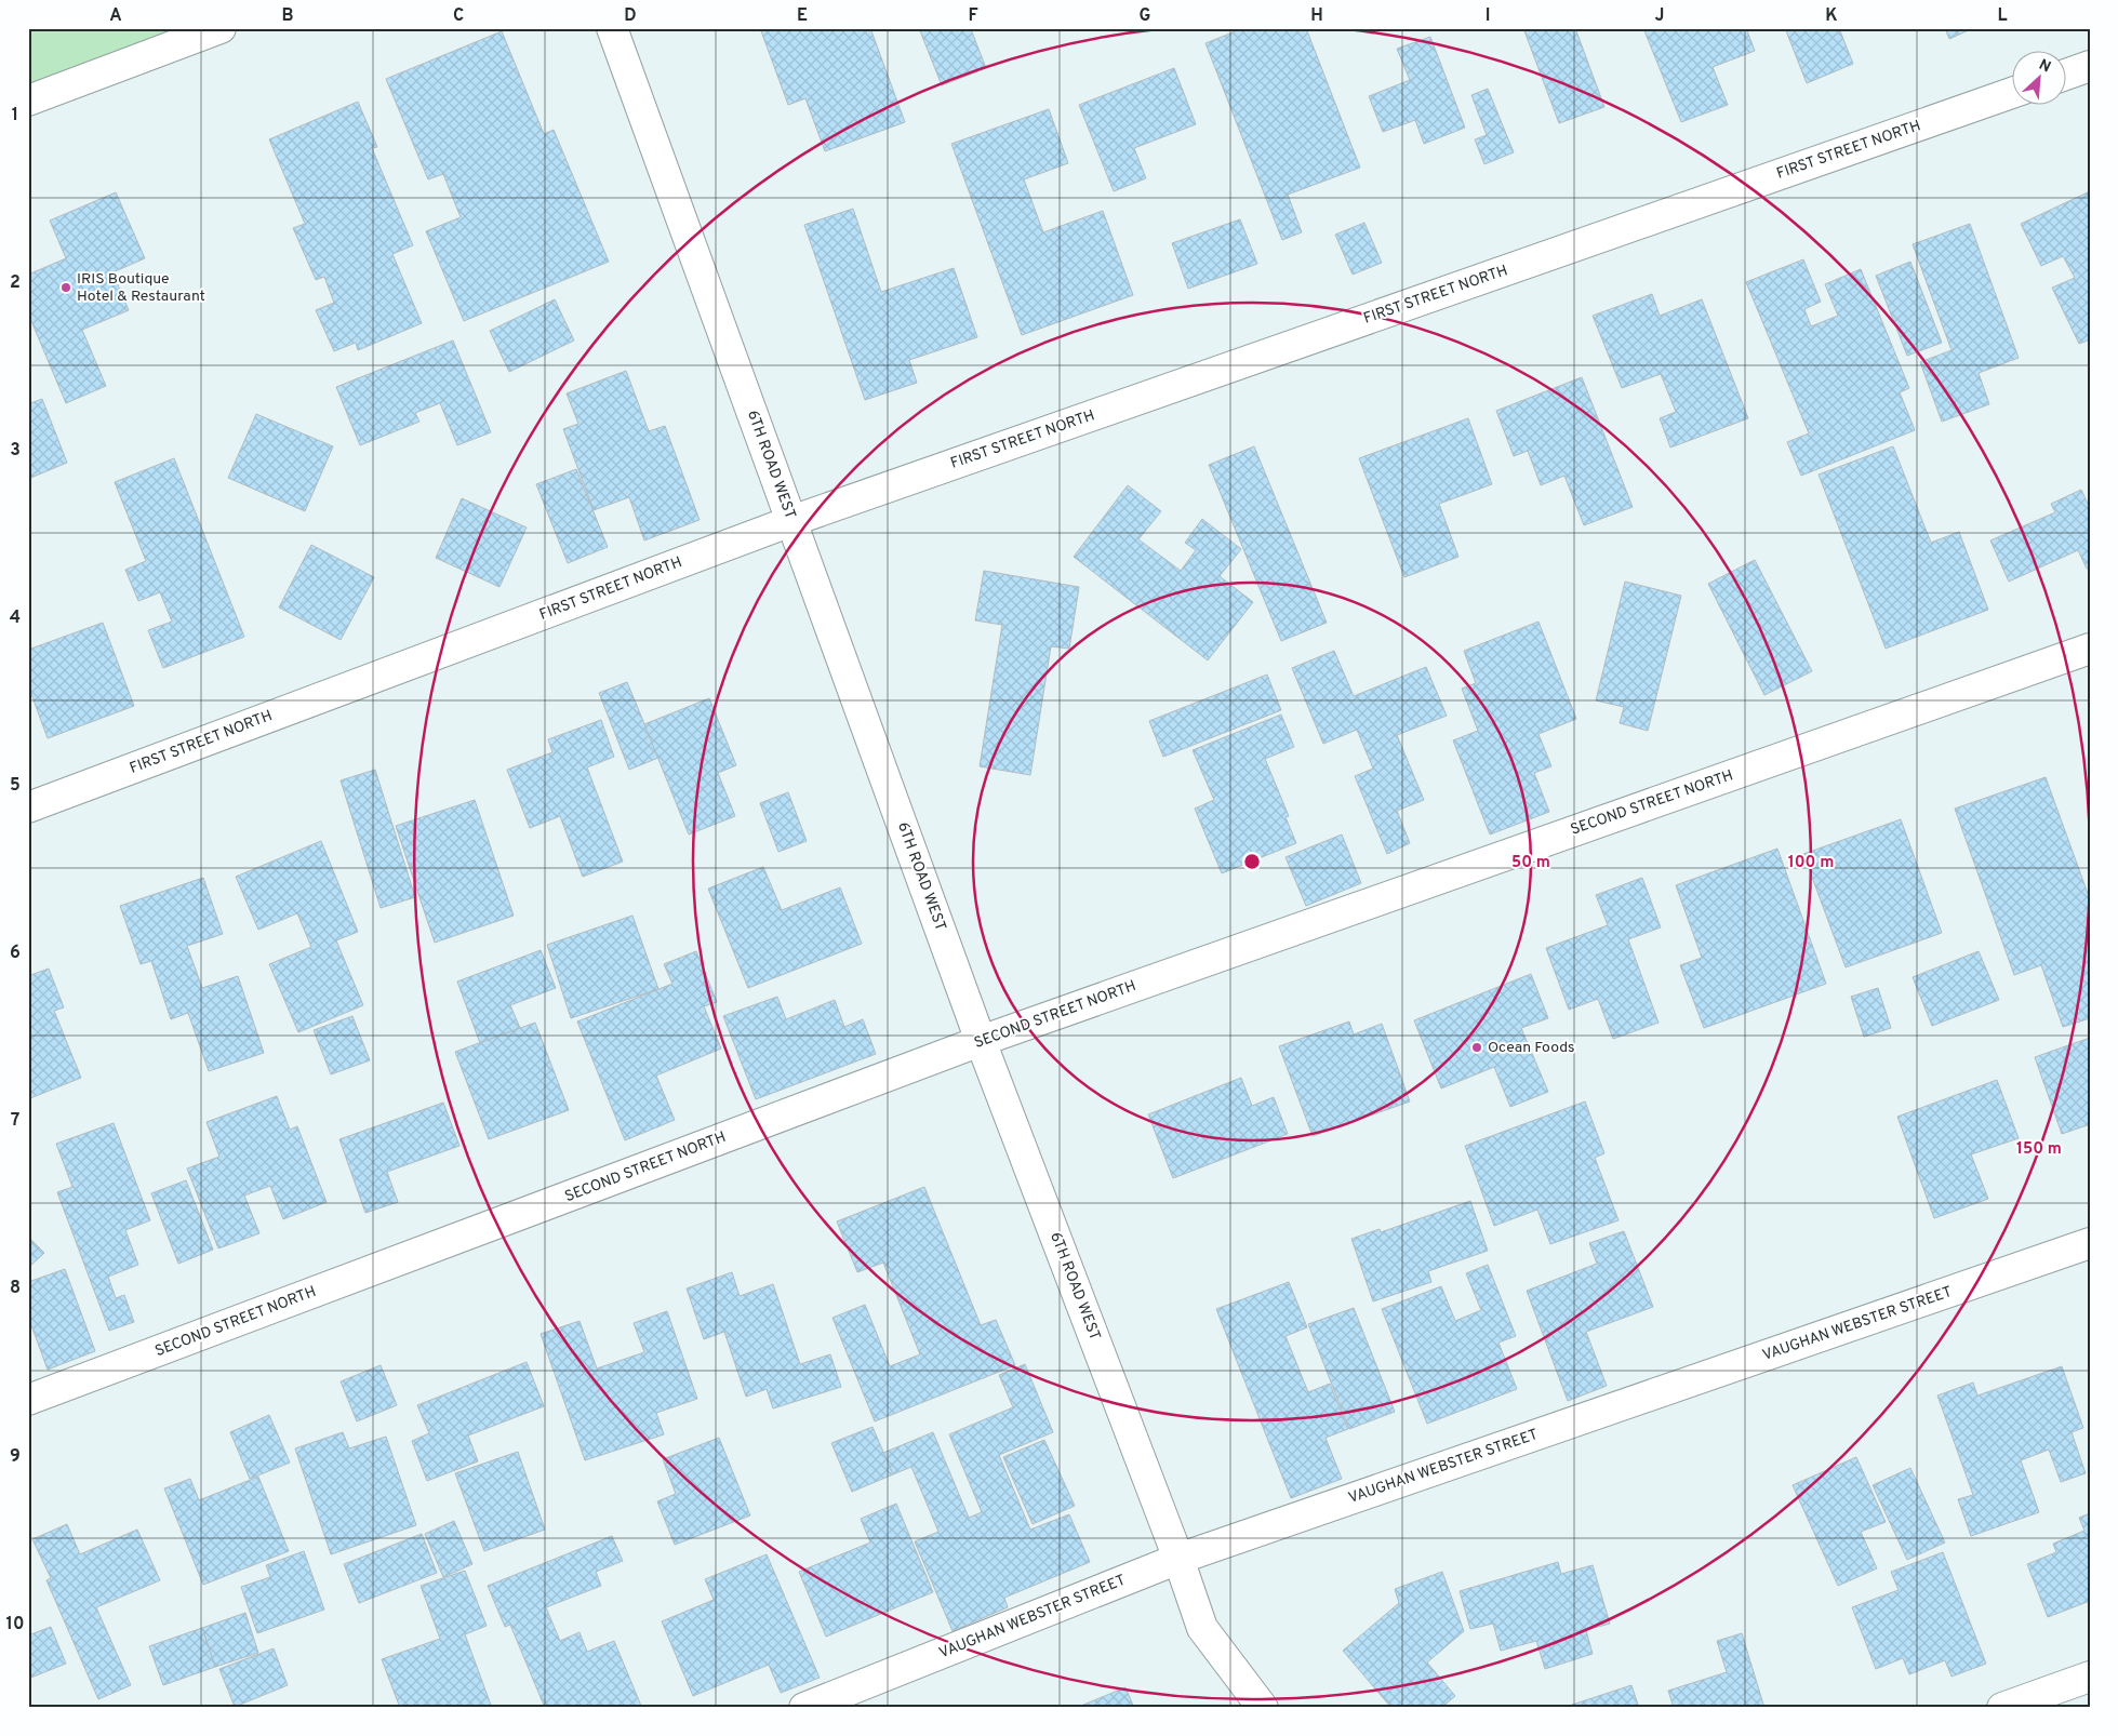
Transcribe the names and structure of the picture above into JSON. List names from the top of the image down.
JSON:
{
  "streets": {
    "street": [
      "FIRST STREET NORTH",
      "6TH ROAD WEST",
      "SECOND STREET NORTH",
      "VAUGHAN WEBSTER STREET"
    ]
  },
  "crossings": [
    ["FIRST STREET NORTH", "6TH ROAD WEST"],
    ["6TH ROAD WEST", "SECOND STREET NORTH"],
    ["6TH ROAD WEST", "VAUGHAN WEBSTER STREET"]
  ],
  "places": ["IRIS Boutique Hotel & Restaurant", "Ocean Foods"],
  "north": "top right",
  "grid": {
    "columns": [
      "A",
      "B",
      "C",
      "D",
      "E",
      "F",
      "G",
      "H",
      "I",
      "J",
      "K",
      "L"
    ],
    "rows": [
      "1",
      "2",
      "3",
      "4",
      "5",
      "6",
      "7",
      "8",
      "9",
      "10"
    ]
  },
  "rings": ["50 m", "100 m", "150 m"]
}
